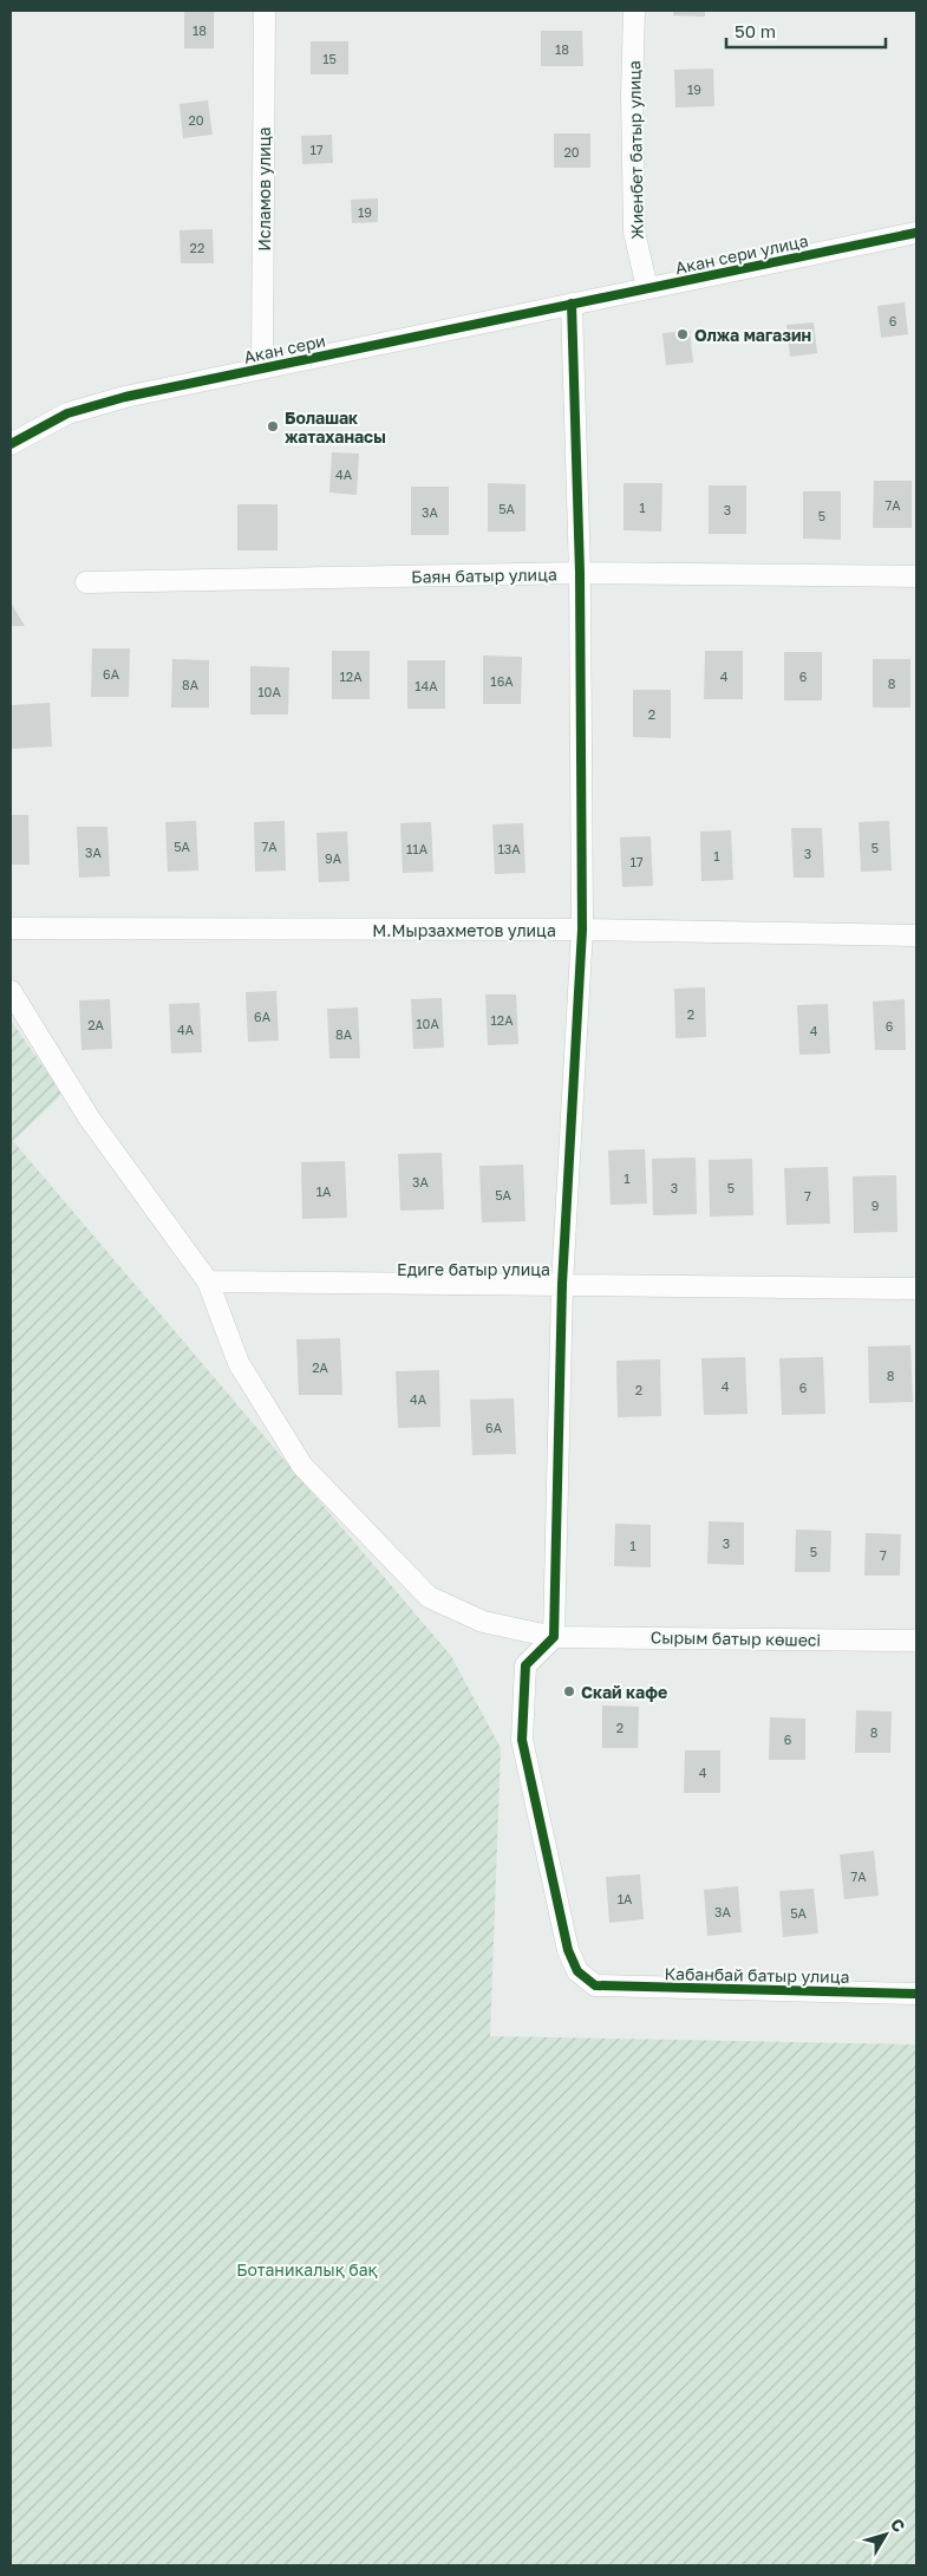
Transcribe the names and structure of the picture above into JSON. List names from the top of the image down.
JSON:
{
  "streets": {
    "street": [
      "Жиенбет батыр улица",
      "Исламов улица",
      "Акан сери улица",
      "Акан сери",
      "Баян батыр улица",
      "М.Мырзахметов улица",
      "Едиге батыр улица",
      "Сырым батыр көшесі",
      "Кабанбай батыр улица"
    ]
  },
  "crossings": [
    ["Жиенбет батыр улица", "Акан сери улица"],
    ["Исламов улица", "Акан сери"],
    ["Акан сери улица", "Акан сери"],
    ["Едиге батыр улица", "Сырым батыр көшесі"],
    ["Сырым батыр көшесі", "Кабанбай батыр улица"]
  ],
  "parks": ["Ботаникалық бақ"],
  "places": ["Олжа магазин", "Болашак жатаханасы", "Скай кафе"],
  "house_numbers": [
    "18",
    "18",
    "15",
    "19",
    "20",
    "17",
    "20",
    "19",
    "22",
    "6",
    "4А",
    "7А",
    "1",
    "5А",
    "3",
    "3А",
    "5",
    "6А",
    "12А",
    "4",
    "6",
    "16А",
    "8",
    "8А",
    "14А",
    "10А",
    "2",
    "5А",
    "7А",
    "5",
    "11А",
    "13А",
    "3А",
    "3",
    "1",
    "9А",
    "17",
    "2",
    "6А",
    "12А",
    "10А",
    "2А",
    "6",
    "4А",
    "4",
    "8А",
    "1",
    "3А",
    "3",
    "5",
    "1А",
    "5А",
    "7",
    "9",
    "2А",
    "8",
    "4",
    "6",
    "2",
    "4А",
    "6А",
    "3",
    "1",
    "5",
    "7",
    "2",
    "8",
    "6",
    "4",
    "7А",
    "1А",
    "3А",
    "5А"
  ],
  "scale_bar": "50 m",
  "north": "top right"
}
